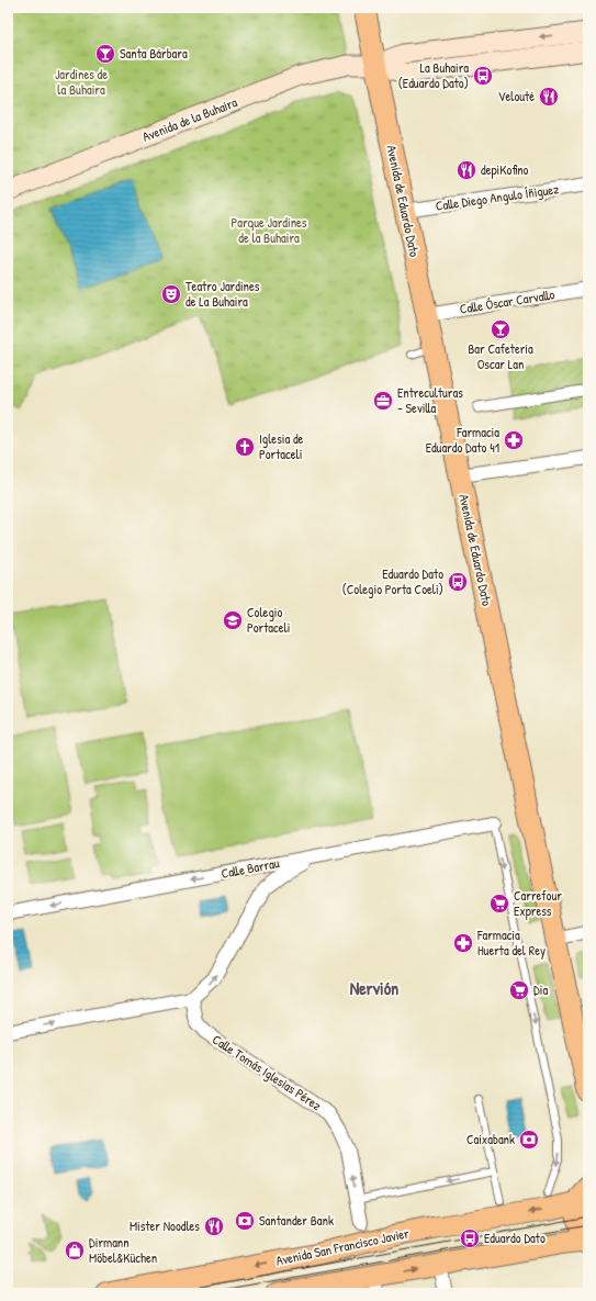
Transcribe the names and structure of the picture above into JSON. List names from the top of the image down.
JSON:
{
  "streets": {
    "main road": ["Avenida de la Buhaira", "Avenida de Eduardo Dato", "Avenida San Francisco Javier"],
    "street": [
      "Calle Diego Angulo Íñiguez",
      "Calle Óscar Carvallo",
      "Calle Barrau",
      "Calle Tomás Iglesias Pérez"
    ]
  },
  "crossings": [
    ["Avenida de la Buhaira", "Avenida de Eduardo Dato"],
    ["Calle Diego Angulo Íñiguez", "Avenida de Eduardo Dato"],
    ["Avenida de Eduardo Dato", "Calle Óscar Carvallo"]
  ],
  "one_way": ["Calle Tomás Iglesias Pérez"],
  "districts": ["Nervión"],
  "parks": ["Jardines de la Buhaira", "Parque Jardines de la Buhaira"],
  "places": {
    "bar": ["Santa Bárbara", "Bar Cafetería Oscar Lan"],
    "bus stop": ["La Buhaira (Eduardo Dato)", "Eduardo Dato (Colegio Porta Coeli)", "Eduardo Dato"],
    "restaurant": ["Velouté", "depiKofino", "Mister Noodles"],
    "theatre": ["Teatro Jardines de La Buhaira"],
    "office": ["Entreculturas - Sevilla"],
    "pharmacy": ["Farmacia Eduardo Dato 41", "Farmacia Huerta del Rey"],
    "church": ["Iglesia de Portaceli"],
    "school or university": ["Colegio Portaceli"],
    "supermarket": ["Carrefour Express", "Dia"],
    "bank": ["Caixabank", "Santander Bank"],
    "shop": ["Dirmann Möbel&Küchen"]
  }
}
